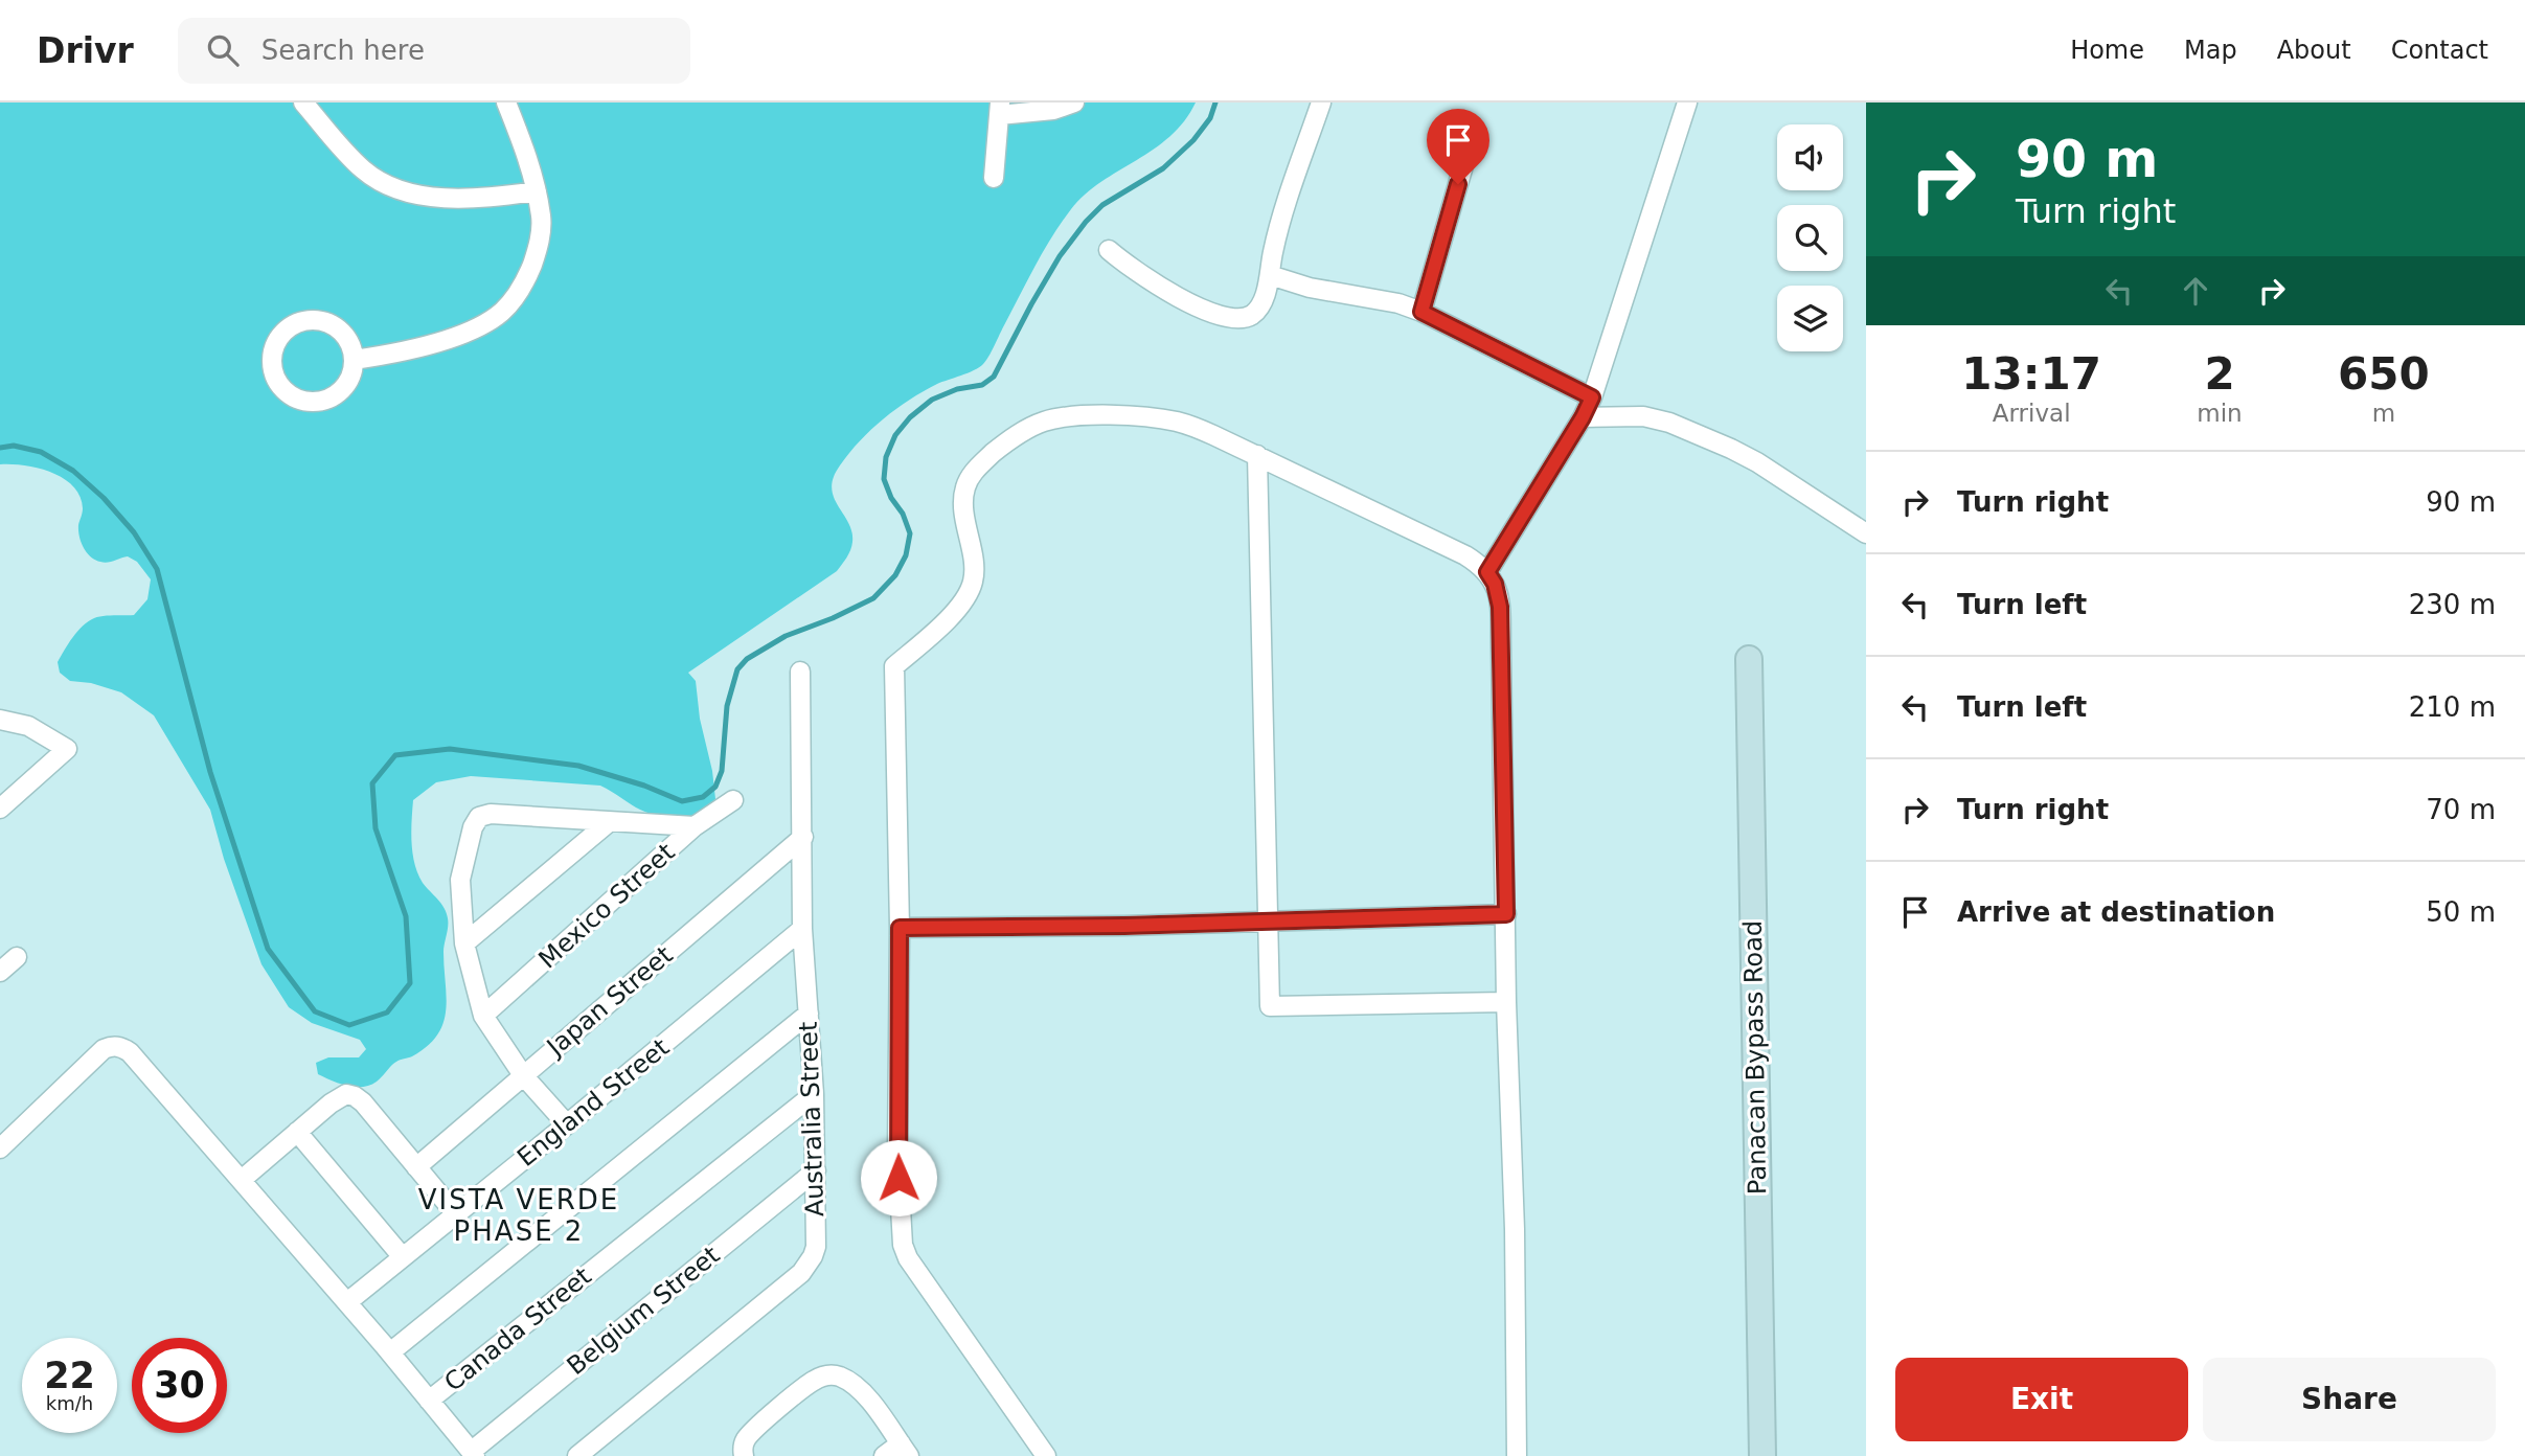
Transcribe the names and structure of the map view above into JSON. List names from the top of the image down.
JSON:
{
  "streets": {
    "main road": ["Panacan Bypass Road"],
    "street": [
      "Mexico Street",
      "Japan Street",
      "England Street",
      "Australia Street",
      "Belgium Street",
      "Canada Street"
    ]
  },
  "crossings": [
    ["Japan Street", "Australia Street"],
    ["England Street", "Australia Street"],
    ["Australia Street", "Belgium Street"],
    ["Australia Street", "Canada Street"]
  ],
  "districts": ["VISTA VERDE PHASE 2"],
  "page": {
    "header": "Drivr",
    "search": "Search here",
    "nav": [
      "Home",
      "Map",
      "About",
      "Contact"
    ],
    "turn": ["90 m", "Turn right"],
    "eta": [
      "13:17",
      "Arrival",
      "2",
      "min",
      "650",
      "m"
    ],
    "list": [
      {
        "name": "Turn right",
        "value": "90 m"
      },
      {
        "name": "Turn left",
        "value": "230 m"
      },
      {
        "name": "Turn left",
        "value": "210 m"
      },
      {
        "name": "Turn right",
        "value": "70 m"
      },
      {
        "name": "Arrive at destination",
        "value": "50 m"
      }
    ],
    "speed": "22 km/h",
    "limit": "30",
    "buttons": ["Exit", "Share"]
  }
}
